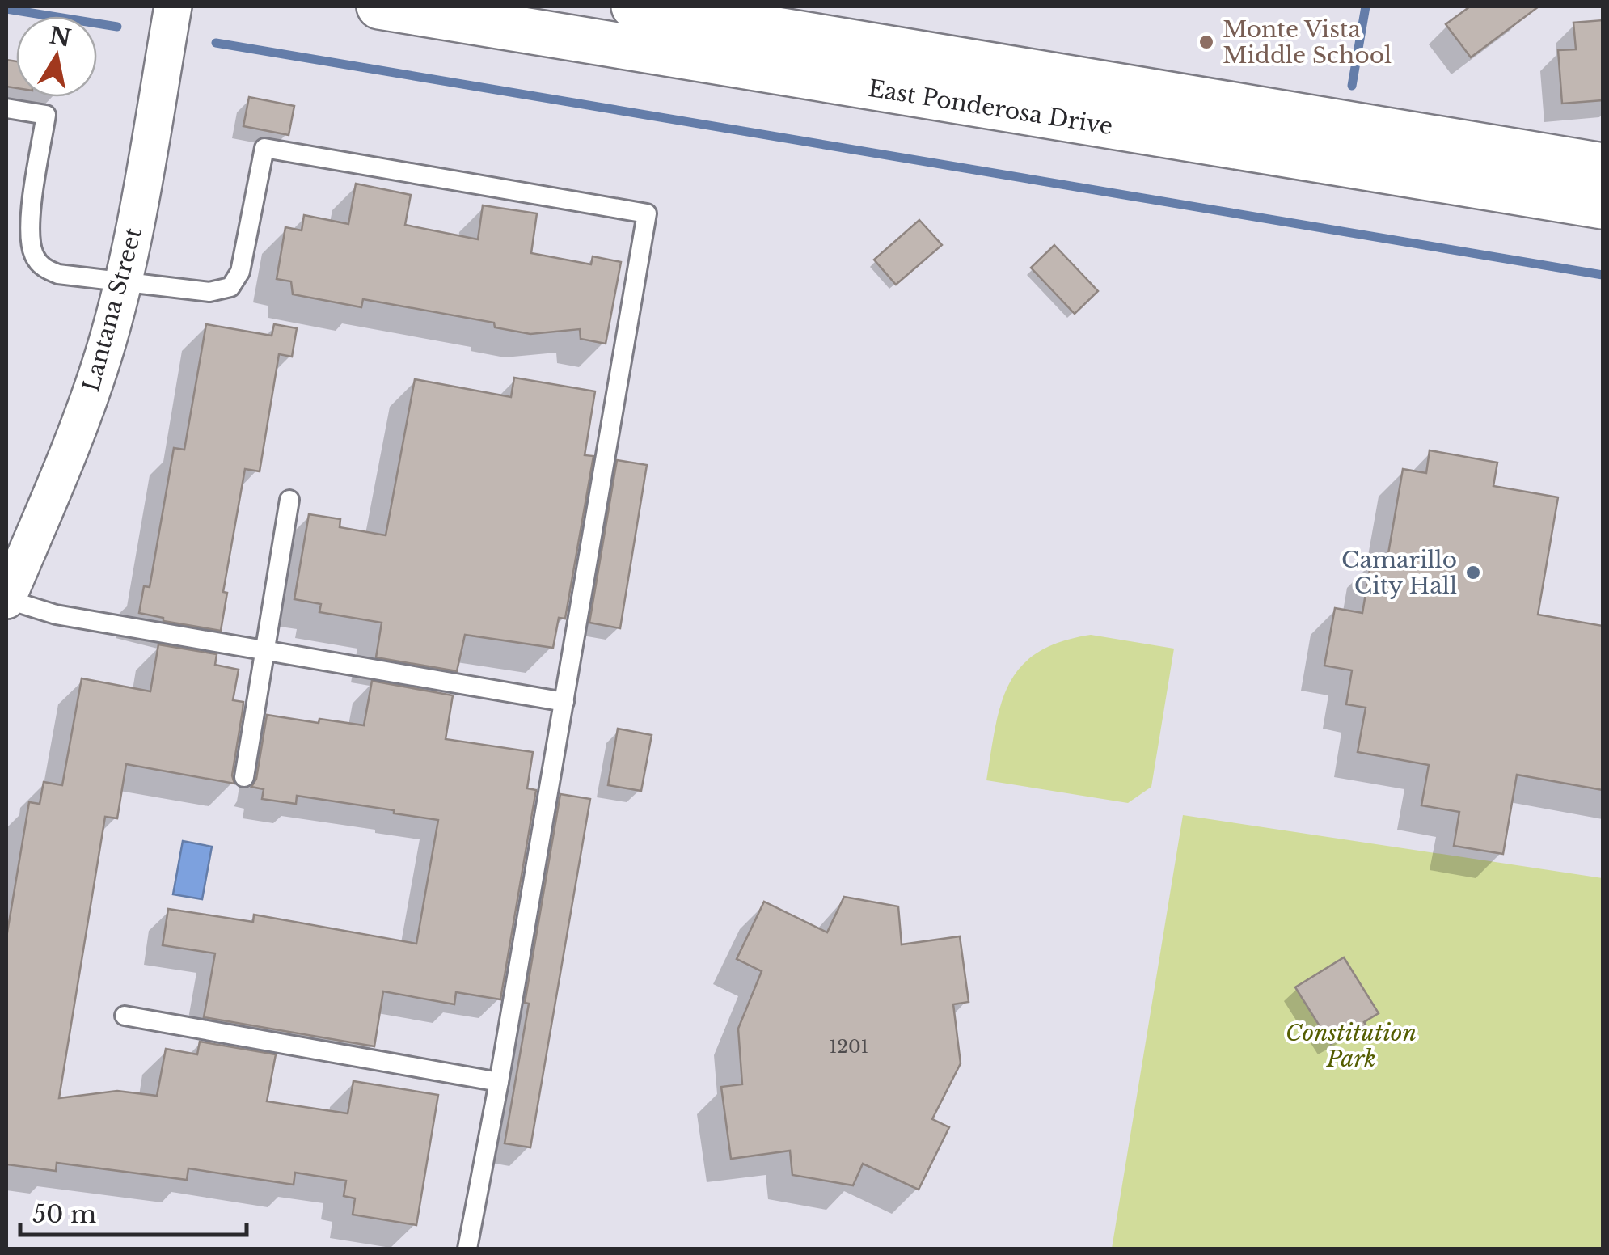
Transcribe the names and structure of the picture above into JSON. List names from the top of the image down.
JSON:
{
  "streets": {
    "main road": ["East Ponderosa Drive"],
    "street": ["Lantana Street"]
  },
  "parks": ["Constitution Park"],
  "places": ["Monte Vista Middle School", "Camarillo City Hall"],
  "house_numbers": ["1201"],
  "scale_bar": "50 m",
  "north": "top"
}
